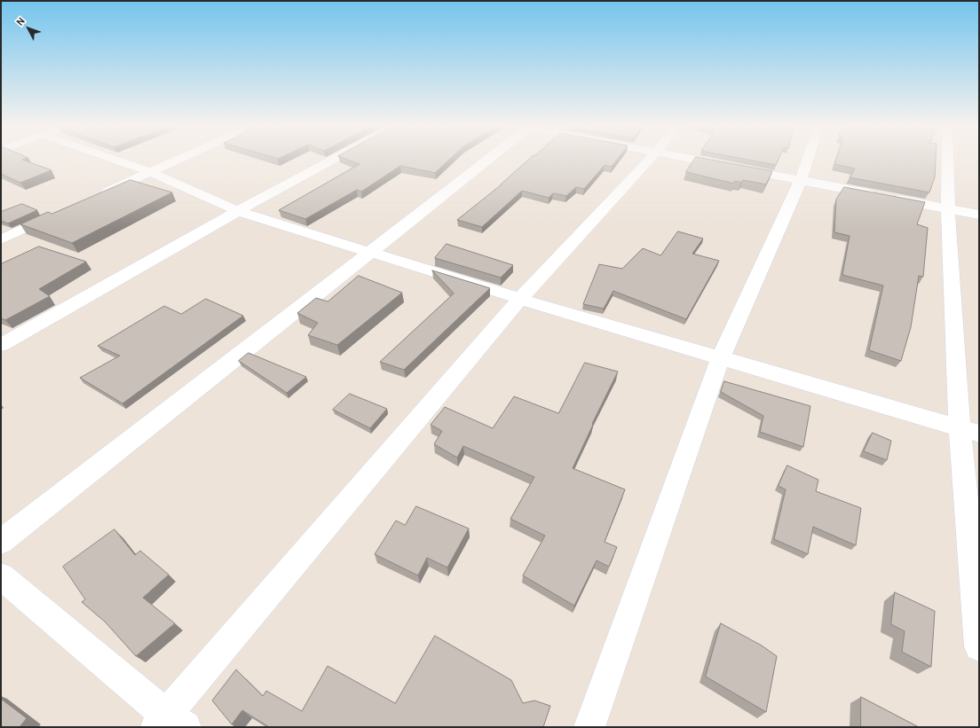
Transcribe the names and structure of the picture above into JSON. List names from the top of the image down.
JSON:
{
  "north": "top left"
}
